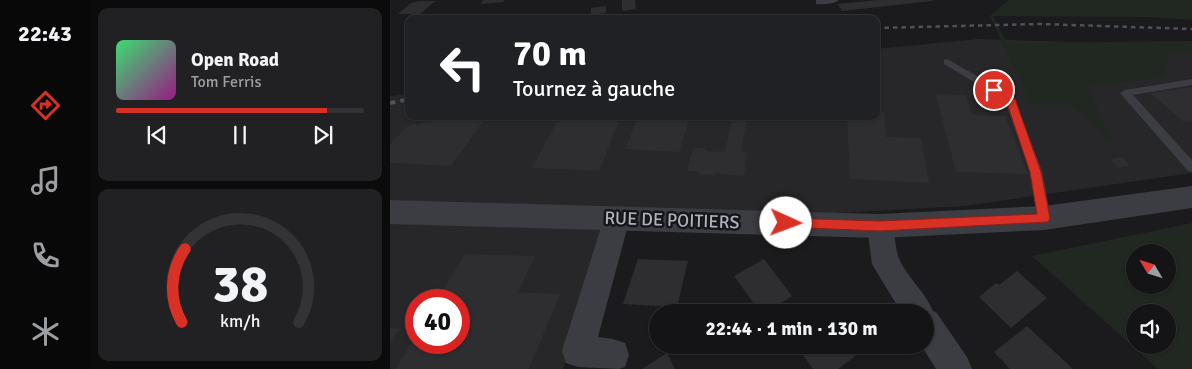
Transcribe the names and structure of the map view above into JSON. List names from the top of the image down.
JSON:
{
  "streets": {
    "street": ["RUE DE POITIERS"]
  },
  "north": "top left",
  "page": {
    "tabs": "22:43",
    "turn": ["70 m", "Tournez à gauche"],
    "song": ["Open Road", "Tom Ferris"],
    "limit": "40",
    "trip": "22:44 · 1 min · 130 m",
    "gauge": ["38", "km/h"]
  }
}
